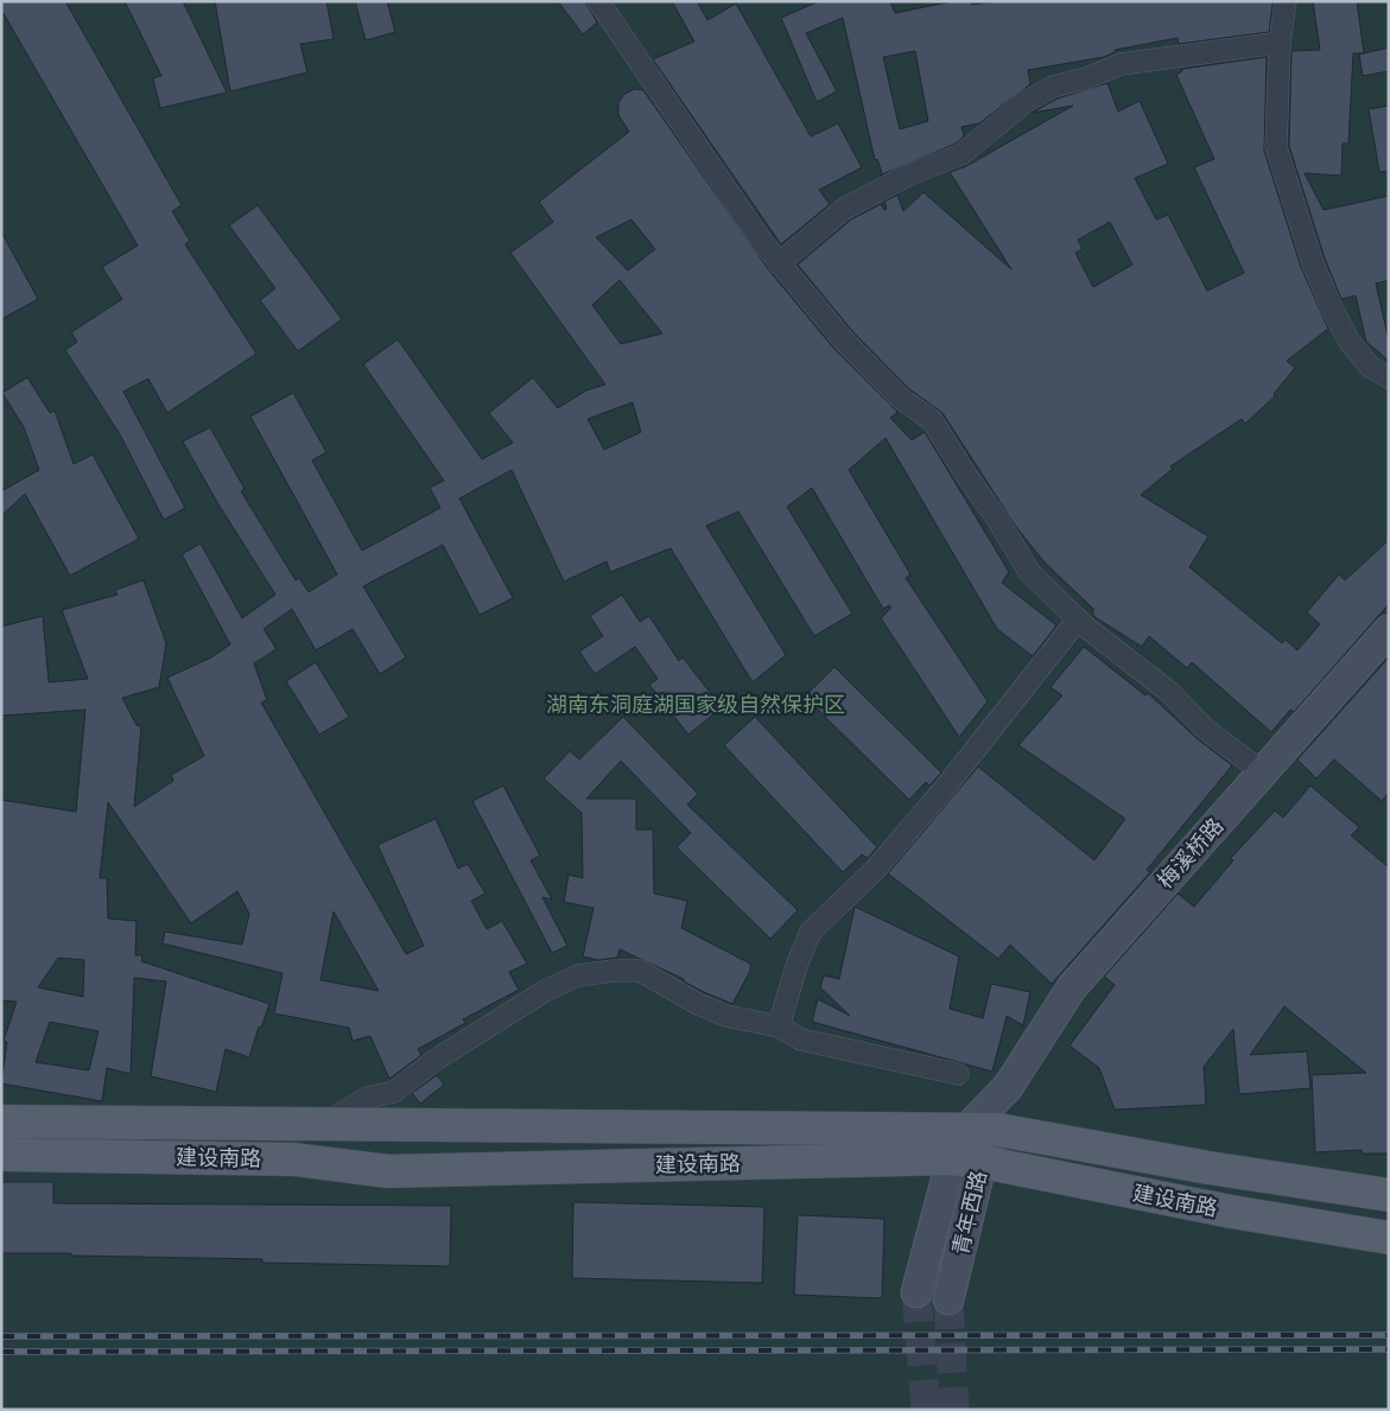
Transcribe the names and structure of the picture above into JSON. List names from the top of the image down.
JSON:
{
  "streets": {
    "main road": ["梅溪桥路", "建设南路", "青年西路"]
  },
  "crossings": [
    ["梅溪桥路", "建设南路"],
    ["梅溪桥路", "青年西路"],
    ["建设南路", "青年西路"]
  ],
  "parks": ["湖南东洞庭湖国家级自然保护区"]
}
